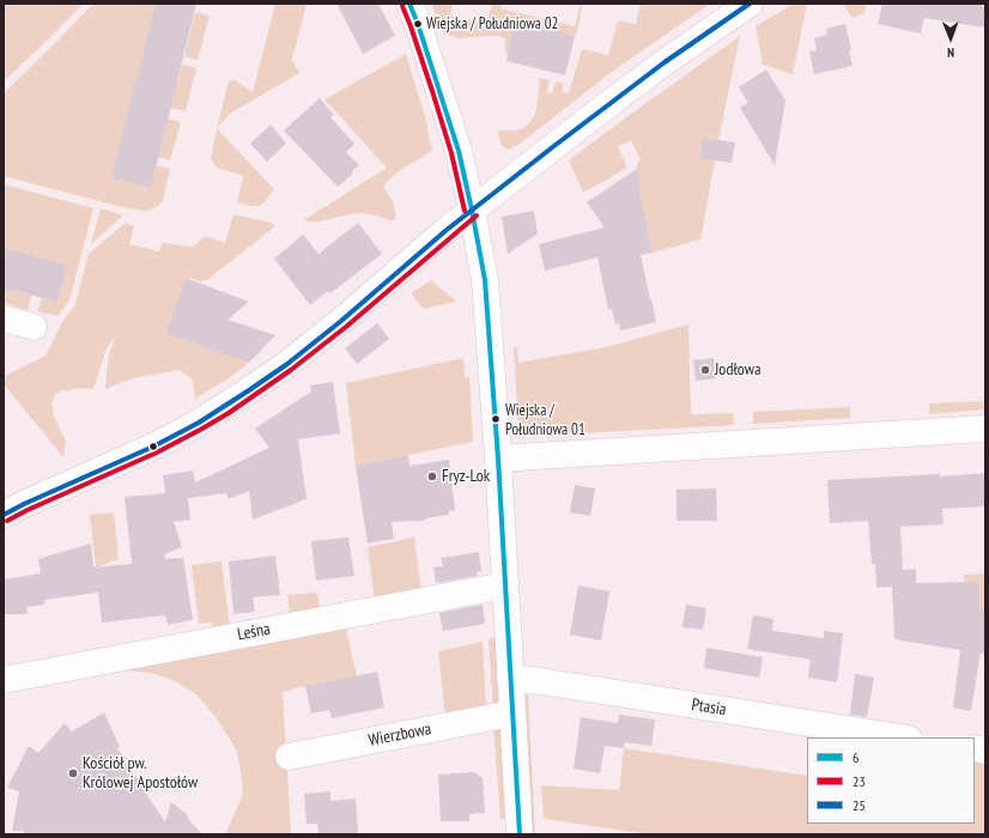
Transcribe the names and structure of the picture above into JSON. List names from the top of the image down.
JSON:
{
  "streets": {
    "street": ["Leśna", "Ptasia", "Wierzbowa"]
  },
  "places": [
    "Wiejska / Południowa 02",
    "Jodłowa",
    "Wiejska / Południowa 01",
    "Fryz-Lok",
    "Kościół pw. Królowej Apostołów"
  ],
  "lines": ["transit line 6", "transit line 25", "transit line 23"],
  "legend": ["6", "23", "25"],
  "north": "bottom"
}
